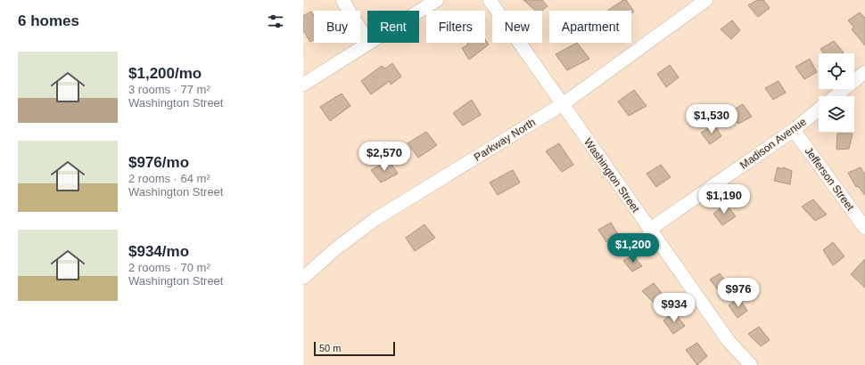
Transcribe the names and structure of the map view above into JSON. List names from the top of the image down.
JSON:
{
  "streets": {
    "street": [
      "Parkway North",
      "Madison Avenue",
      "Washington Street",
      "Jefferson Street"
    ]
  },
  "crossings": [
    ["Parkway North", "Washington Street"],
    ["Madison Avenue", "Washington Street"],
    ["Madison Avenue", "Jefferson Street"]
  ],
  "scale_bar": "50 m",
  "page": {
    "heading": "6 homes",
    "chip": [
      "Buy",
      "Rent",
      "Filters",
      "New",
      "Apartment"
    ],
    "list": [
      {
        "name": "$1,200/mo",
        "note": "3 rooms · 77 m² · Washington Street"
      },
      {
        "name": "$976/mo",
        "note": "2 rooms · 64 m² · Washington Street"
      },
      {
        "name": "$934/mo",
        "note": "2 rooms · 70 m² · Washington Street"
      }
    ],
    "price": [
      "$1,530",
      "$2,570",
      "$1,190",
      "$1,200",
      "$976",
      "$934"
    ],
    "scale": "50 m"
  }
}
